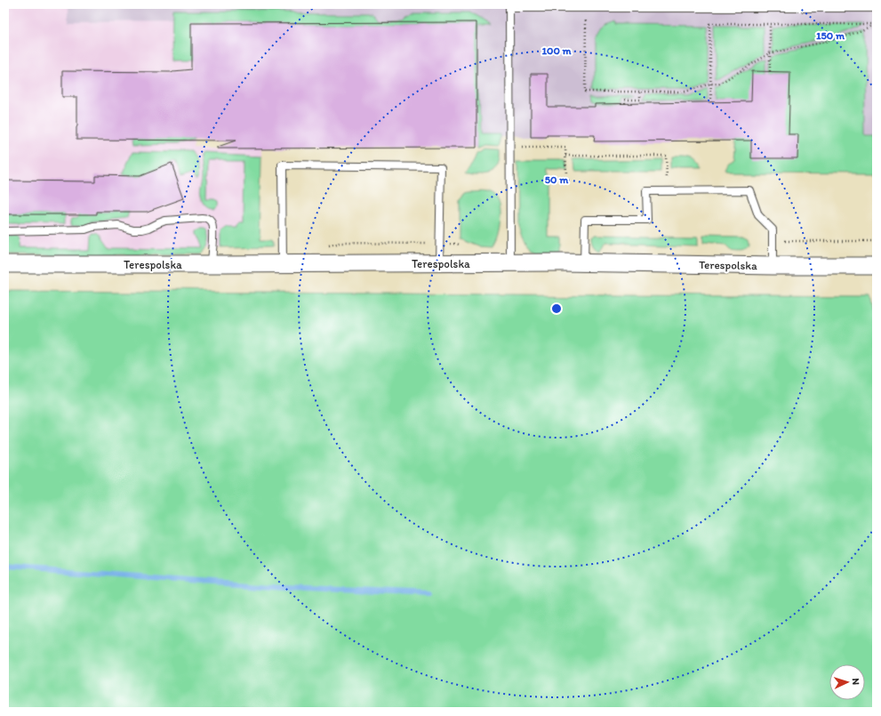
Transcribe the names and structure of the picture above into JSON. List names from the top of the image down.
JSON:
{
  "streets": {
    "street": ["Terespolska"]
  },
  "north": "right",
  "rings": ["150 m", "100 m", "50 m"]
}
